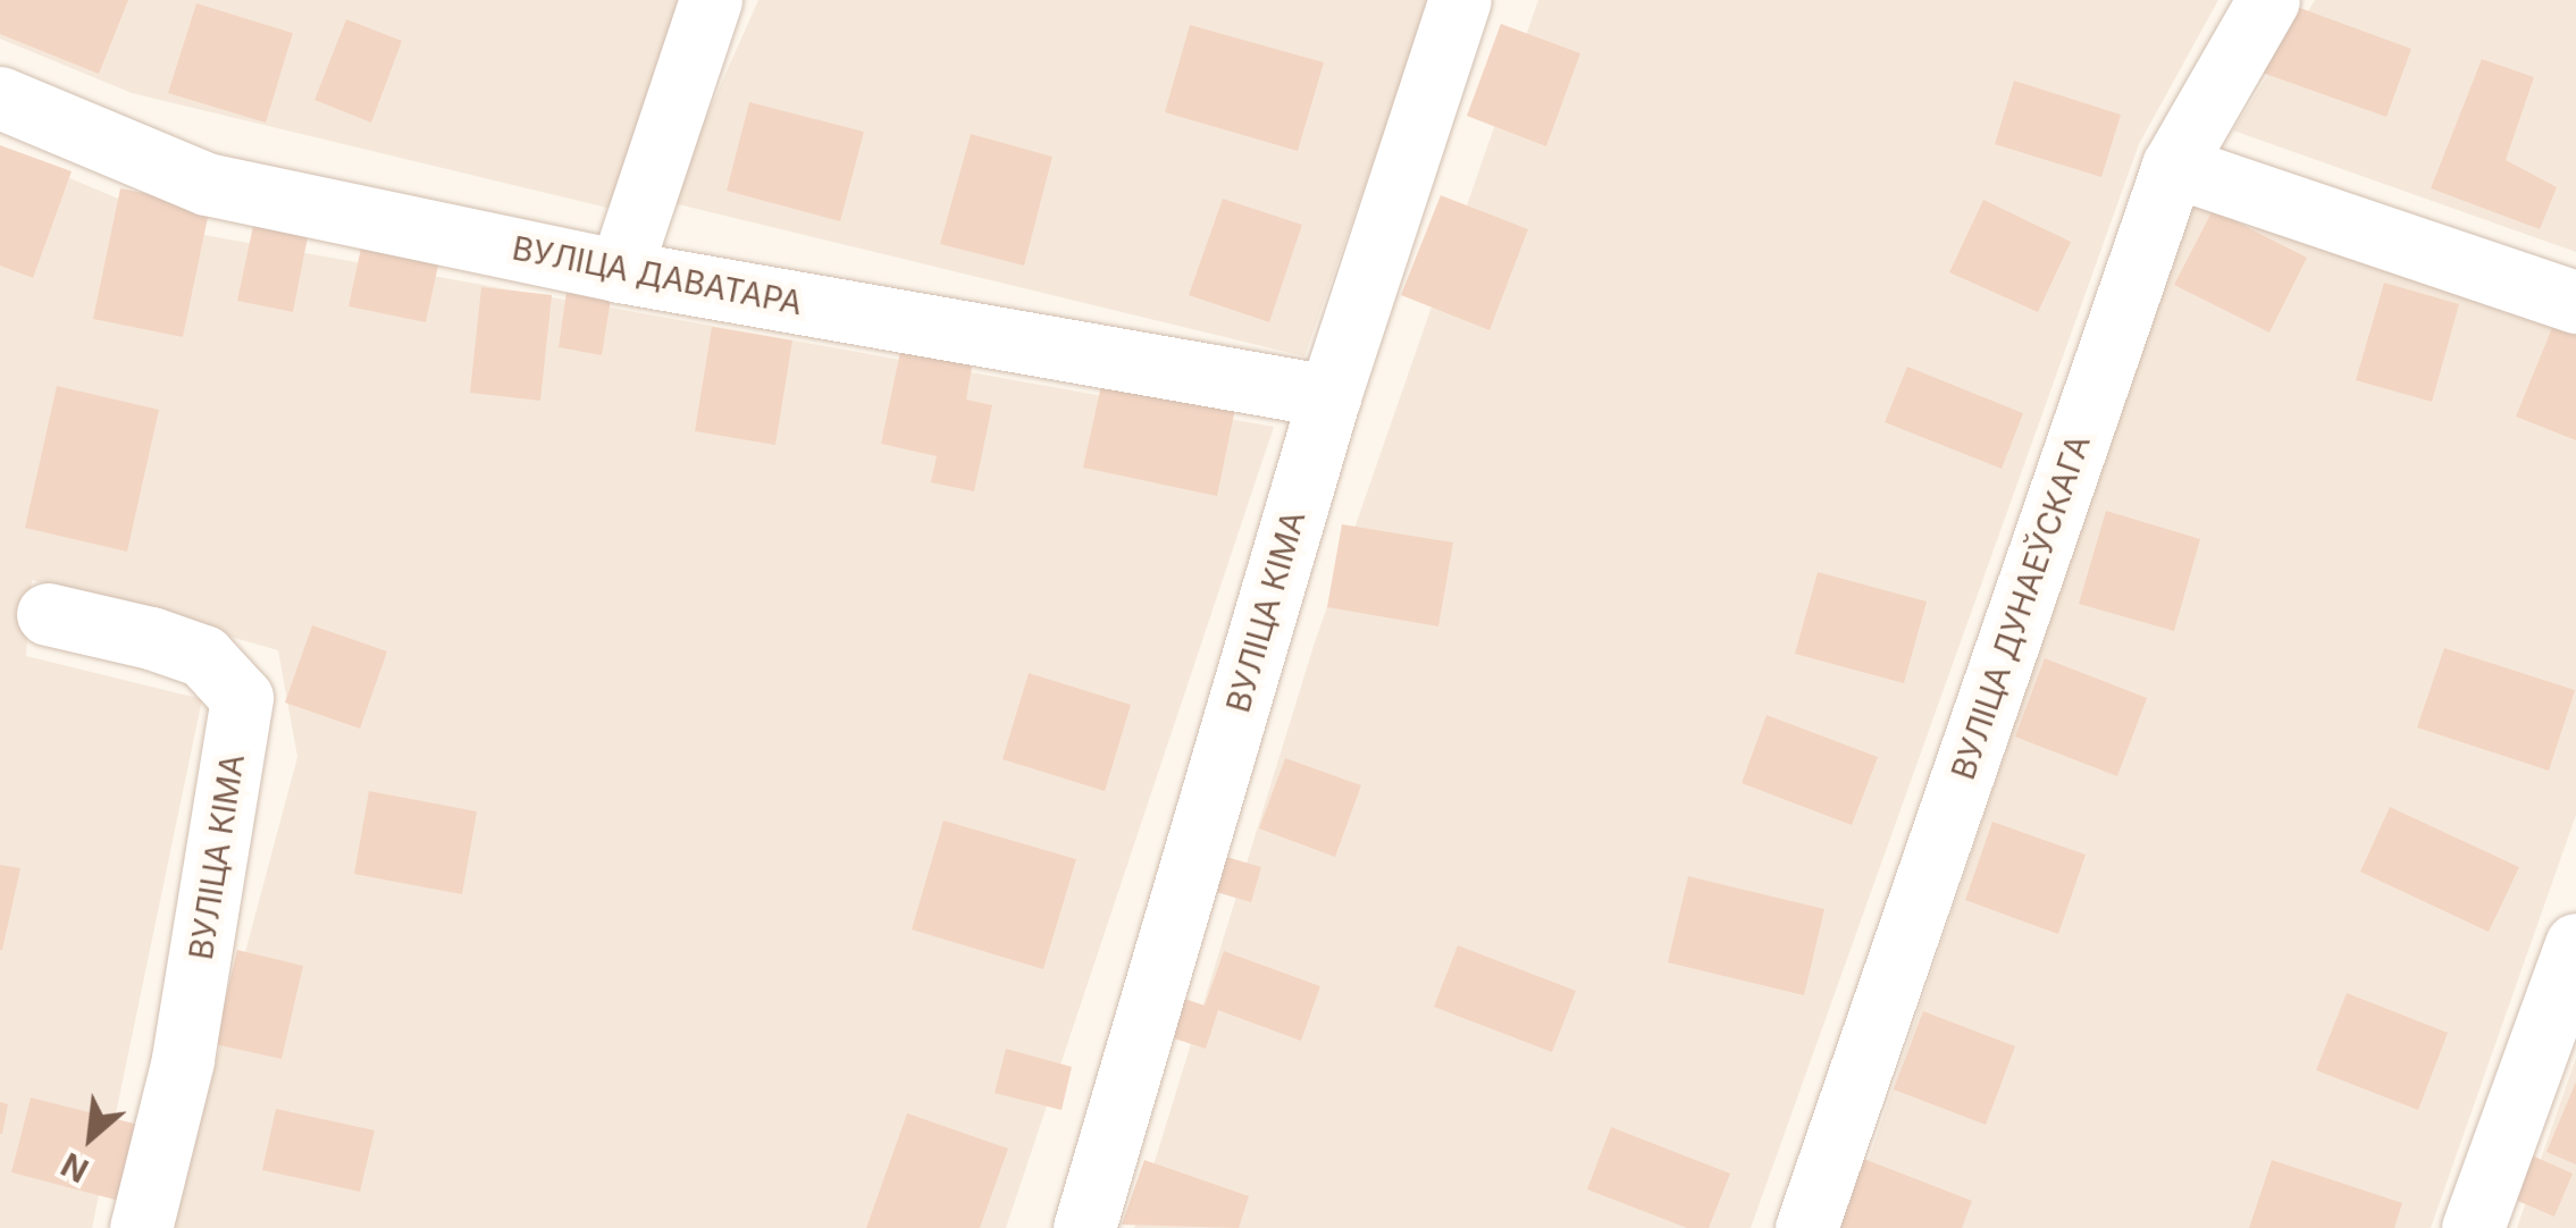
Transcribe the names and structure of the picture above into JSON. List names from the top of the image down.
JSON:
{
  "streets": {
    "street": ["ВУЛІЦА ДАВАТАРА", "ВУЛІЦА ДУНАЕЎСКАГА", "ВУЛІЦА КІМА"]
  },
  "crossings": [
    ["ВУЛІЦА ДАВАТАРА", "ВУЛІЦА КІМА"]
  ],
  "north": "bottom left"
}
